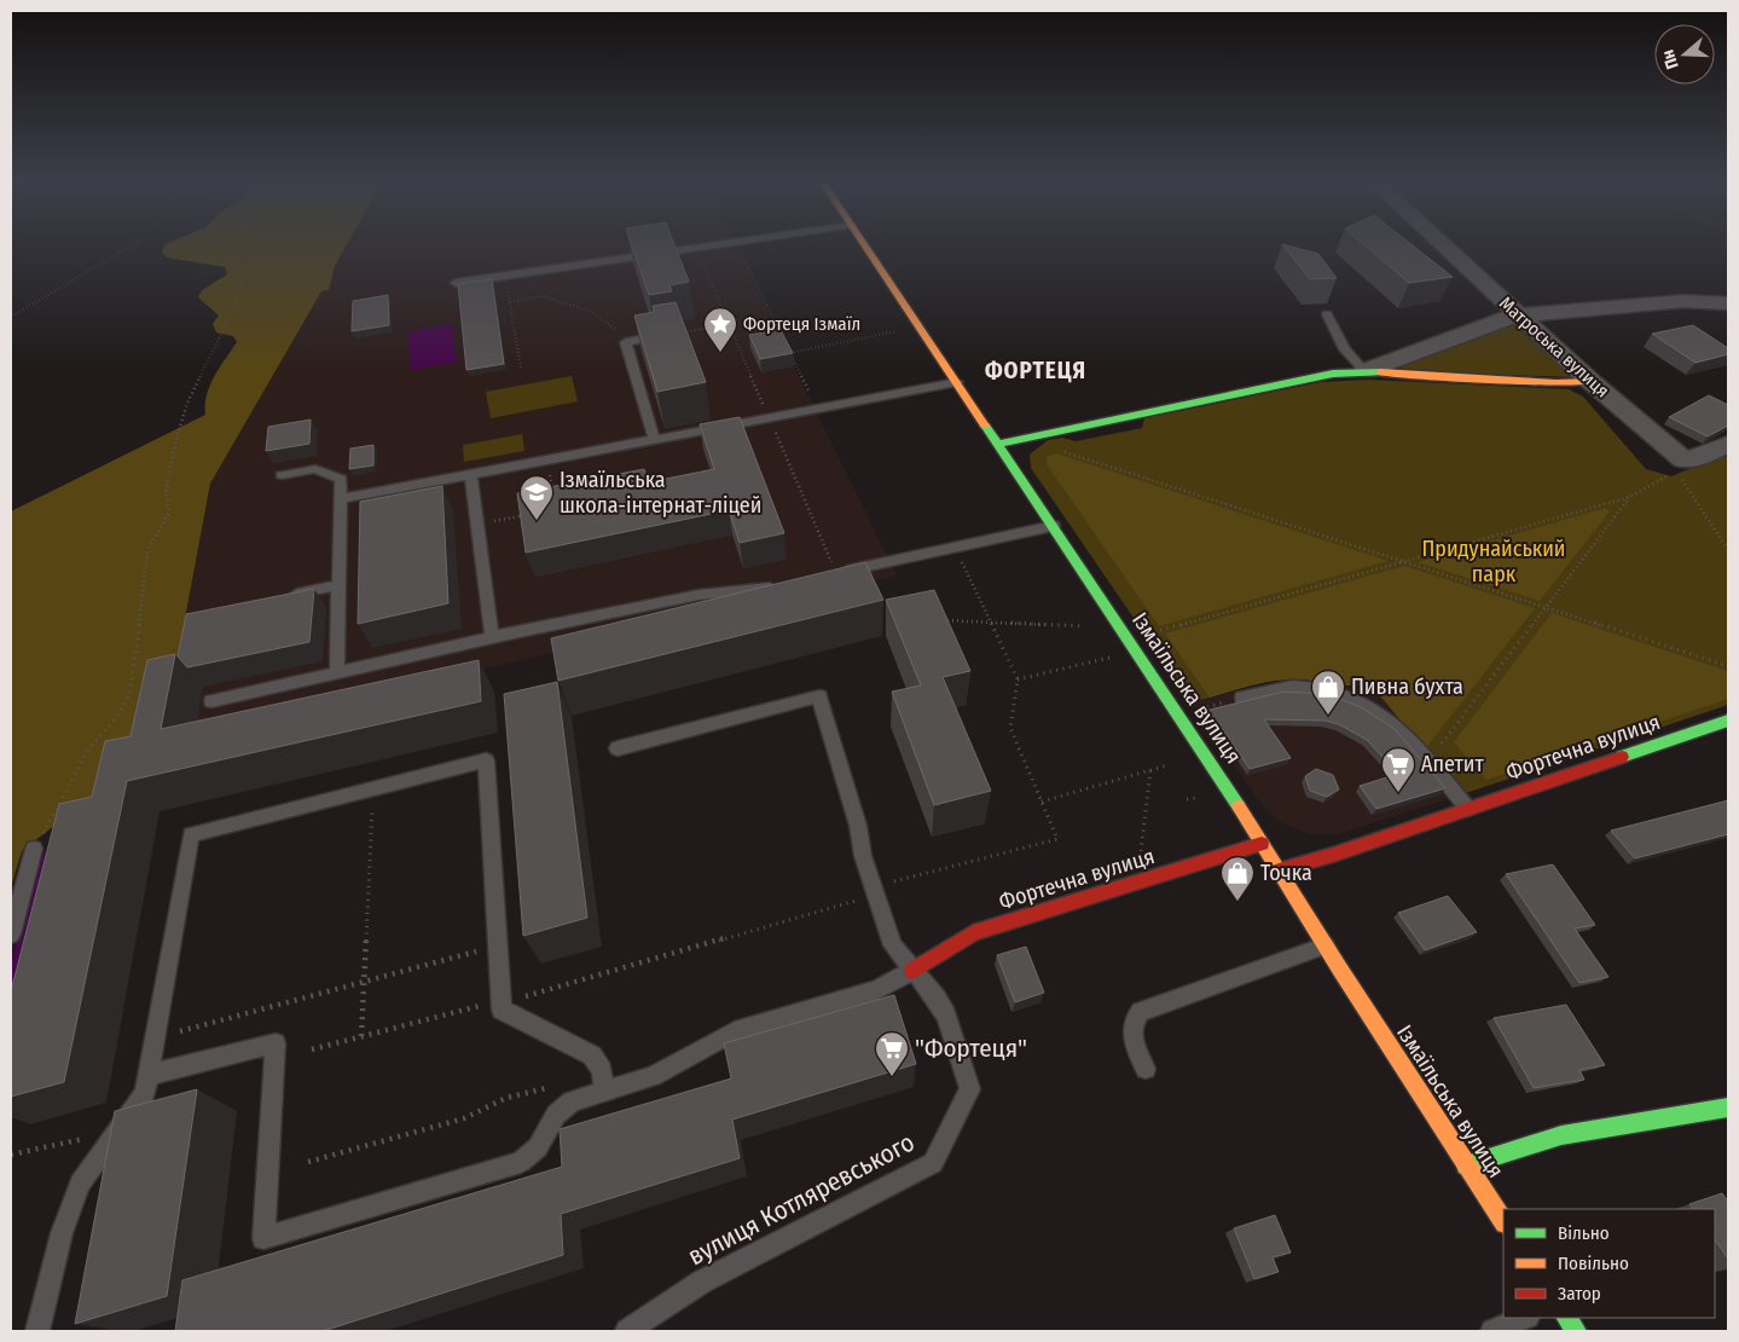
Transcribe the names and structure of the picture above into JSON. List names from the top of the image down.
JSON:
{
  "streets": {
    "street": ["Матроська вулиця", "Ізмаїльська вулиця", "Фортечна вулиця"],
    "lane": ["вулиця Котляревського"]
  },
  "crossings": [
    ["Ізмаїльська вулиця", "Фортечна вулиця"],
    ["Фортечна вулиця", "вулиця Котляревського"]
  ],
  "districts": ["ФОРТЕЦЯ"],
  "parks": ["Придунайський парк"],
  "places": {
    "place": ["Фортеця Ізмаїл"],
    "school or university": ["Ізмаїльська школа-інтернат-ліцей"],
    "shop": ["Пивна бухта", "Точка"],
    "supermarket": ["Апетит", "\"Фортеця\""]
  },
  "legend": ["Вільно", "Повільно", "Затор"],
  "north": "left"
}
